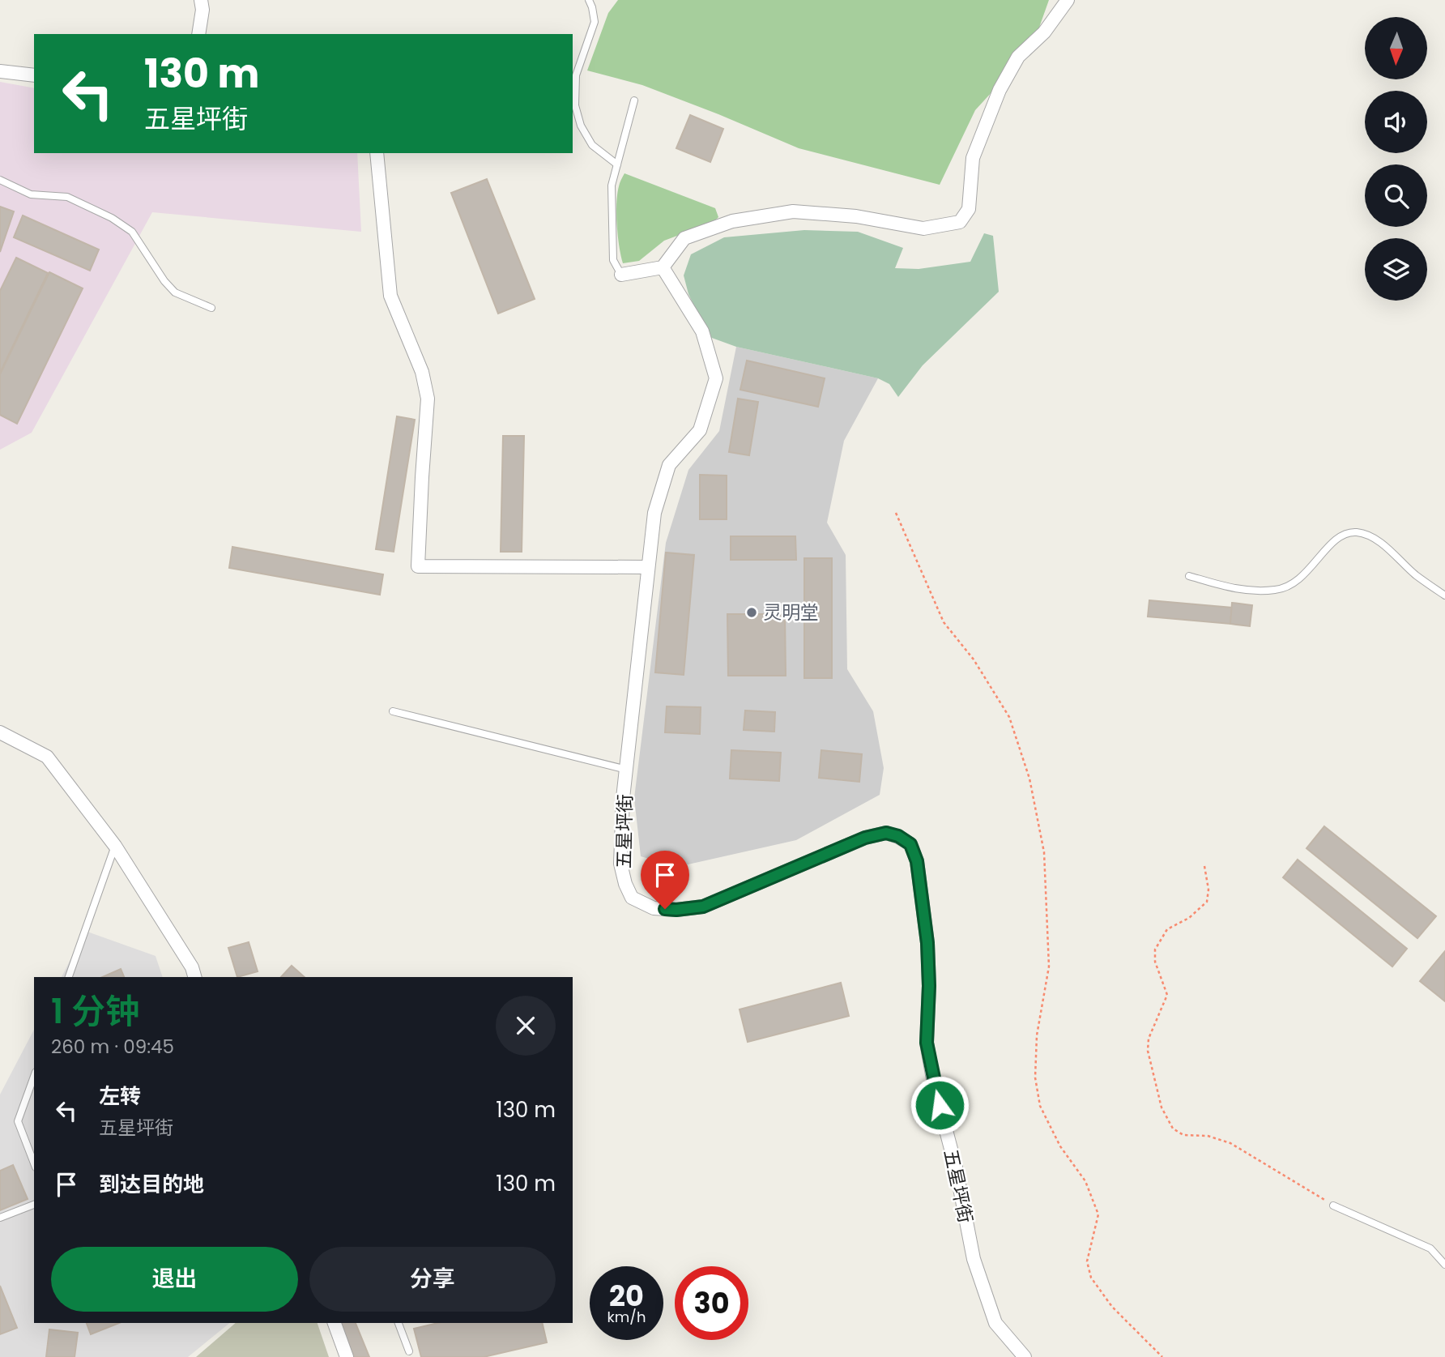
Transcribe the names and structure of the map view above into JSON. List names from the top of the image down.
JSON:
{
  "streets": {
    "street": ["五星坪街"]
  },
  "places": ["灵明堂"],
  "north": "bottom",
  "page": {
    "turn": ["130 m", "五星坪街"],
    "heading": ["1 分钟", "260 m · 09:45"],
    "list": [
      {
        "name": "左转",
        "note": "五星坪街",
        "value": "130 m"
      },
      {
        "name": "到达目的地",
        "value": "130 m"
      }
    ],
    "buttons": ["退出", "分享"],
    "speed": "20 km/h",
    "limit": "30"
  }
}
